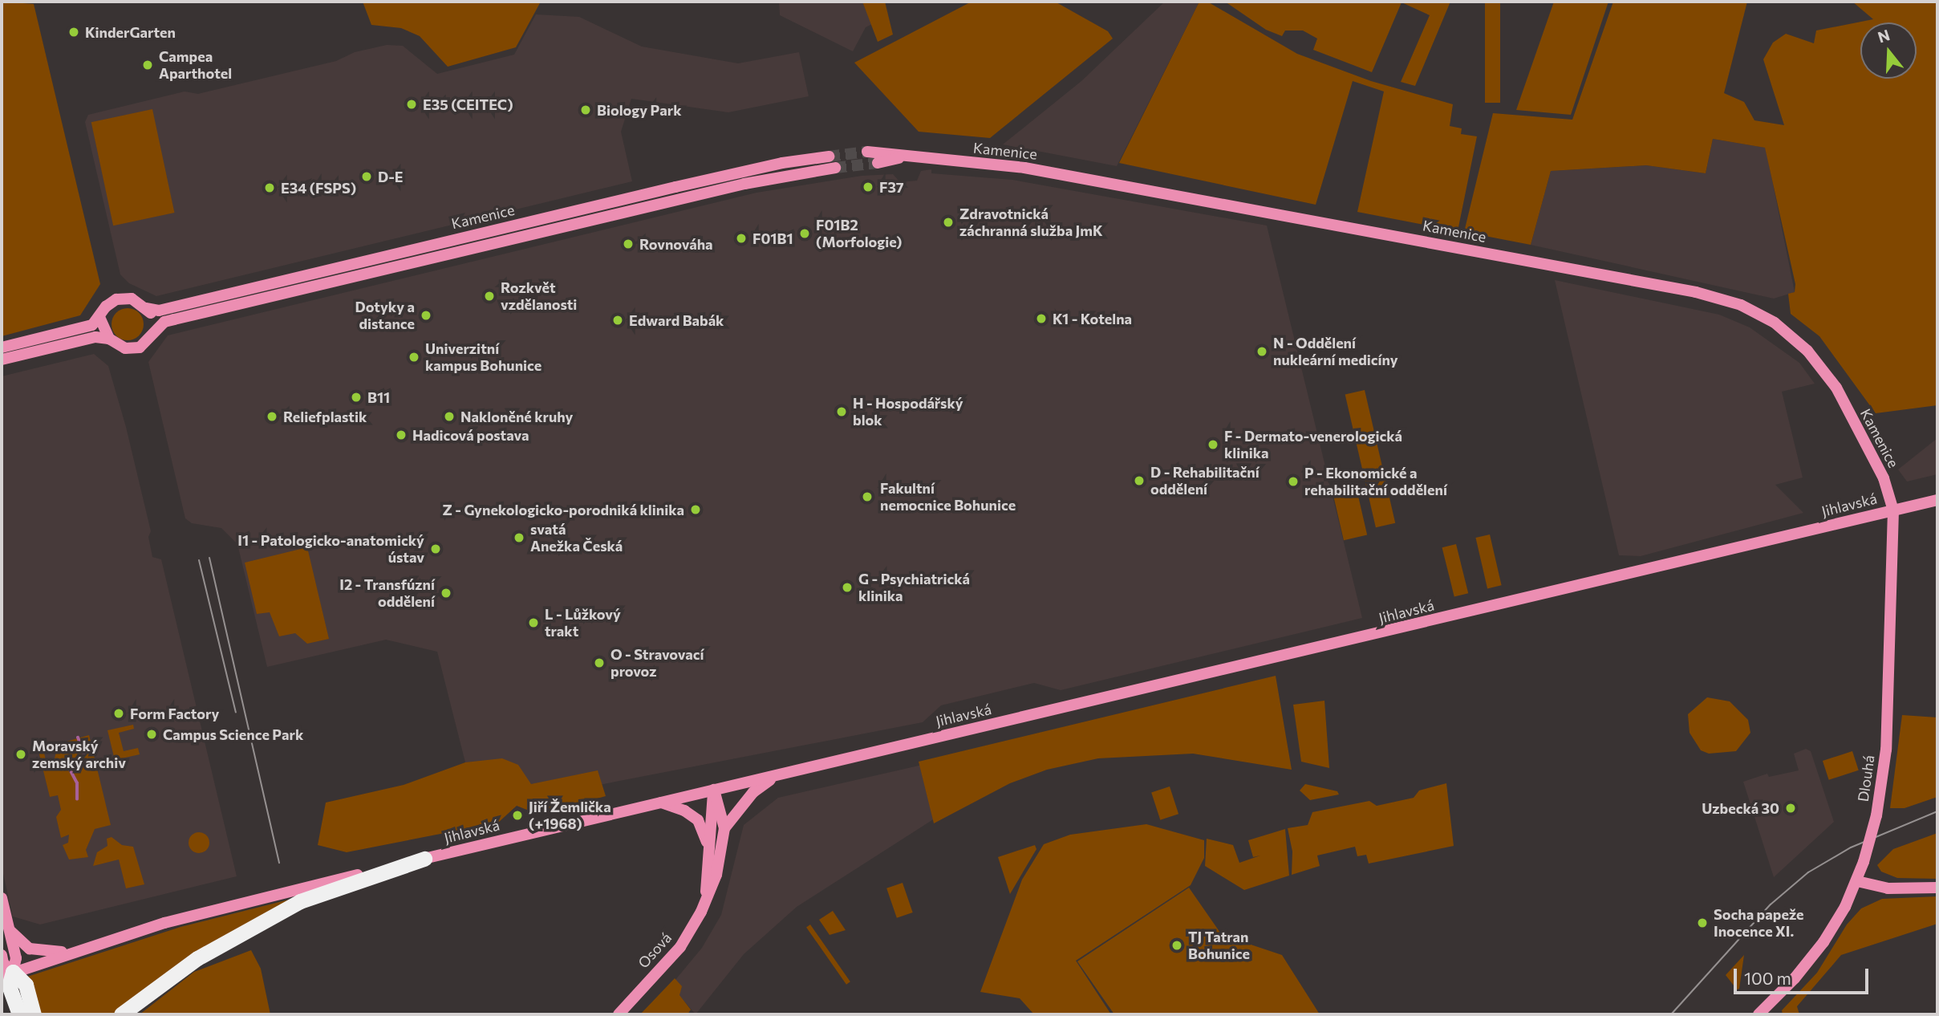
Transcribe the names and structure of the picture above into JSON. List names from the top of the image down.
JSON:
{
  "streets": {
    "street": [
      "Kamenice",
      "Jihlavská",
      "Dlouhá",
      "Osová"
    ]
  },
  "crossings": [
    ["Kamenice", "Jihlavská"],
    ["Kamenice", "Dlouhá"],
    ["Jihlavská", "Dlouhá"],
    ["Jihlavská", "Osová"]
  ],
  "places": [
    "KinderGarten",
    "Campea Aparthotel",
    "E35 (CEITEC)",
    "Biology Park",
    "D-E",
    "F37",
    "E34 (FSPS)",
    "Zdravotnická záchranná služba JmK",
    "F01B2 (Morfologie)",
    "F01B1",
    "Rovnováha",
    "Rozkvět vzdělanosti",
    "Dotyky a distance",
    "K1 - Kotelna",
    "Edward Babák",
    "N - Oddělení nukleární medicíny",
    "Univerzitní kampus Bohunice",
    "B11",
    "H - Hospodářský blok",
    "Reliefplastik",
    "Nakloněné kruhy",
    "Hadicová postava",
    "F - Dermato-venerologická klinika",
    "D - Rehabilitační oddělení",
    "P - Ekonomické a rehabilitační oddělení",
    "Fakultní nemocnice Bohunice",
    "Z - Gynekologicko-porodniká klinika",
    "svatá Anežka Česká",
    "I1 - Patologicko-anatomický ústav",
    "G - Psychiatrická klinika",
    "I2 - Transfúzní oddělení",
    "L - Lůžkový trakt",
    "O - Stravovací provoz",
    "Form Factory",
    "Campus Science Park",
    "Moravský zemský archiv",
    "Uzbecká 30",
    "Jiří Žemlička (+1968)",
    "Socha papeže Inocence XI.",
    "TJ Tatran Bohunice"
  ],
  "scale_bar": "100 m",
  "north": "top"
}
